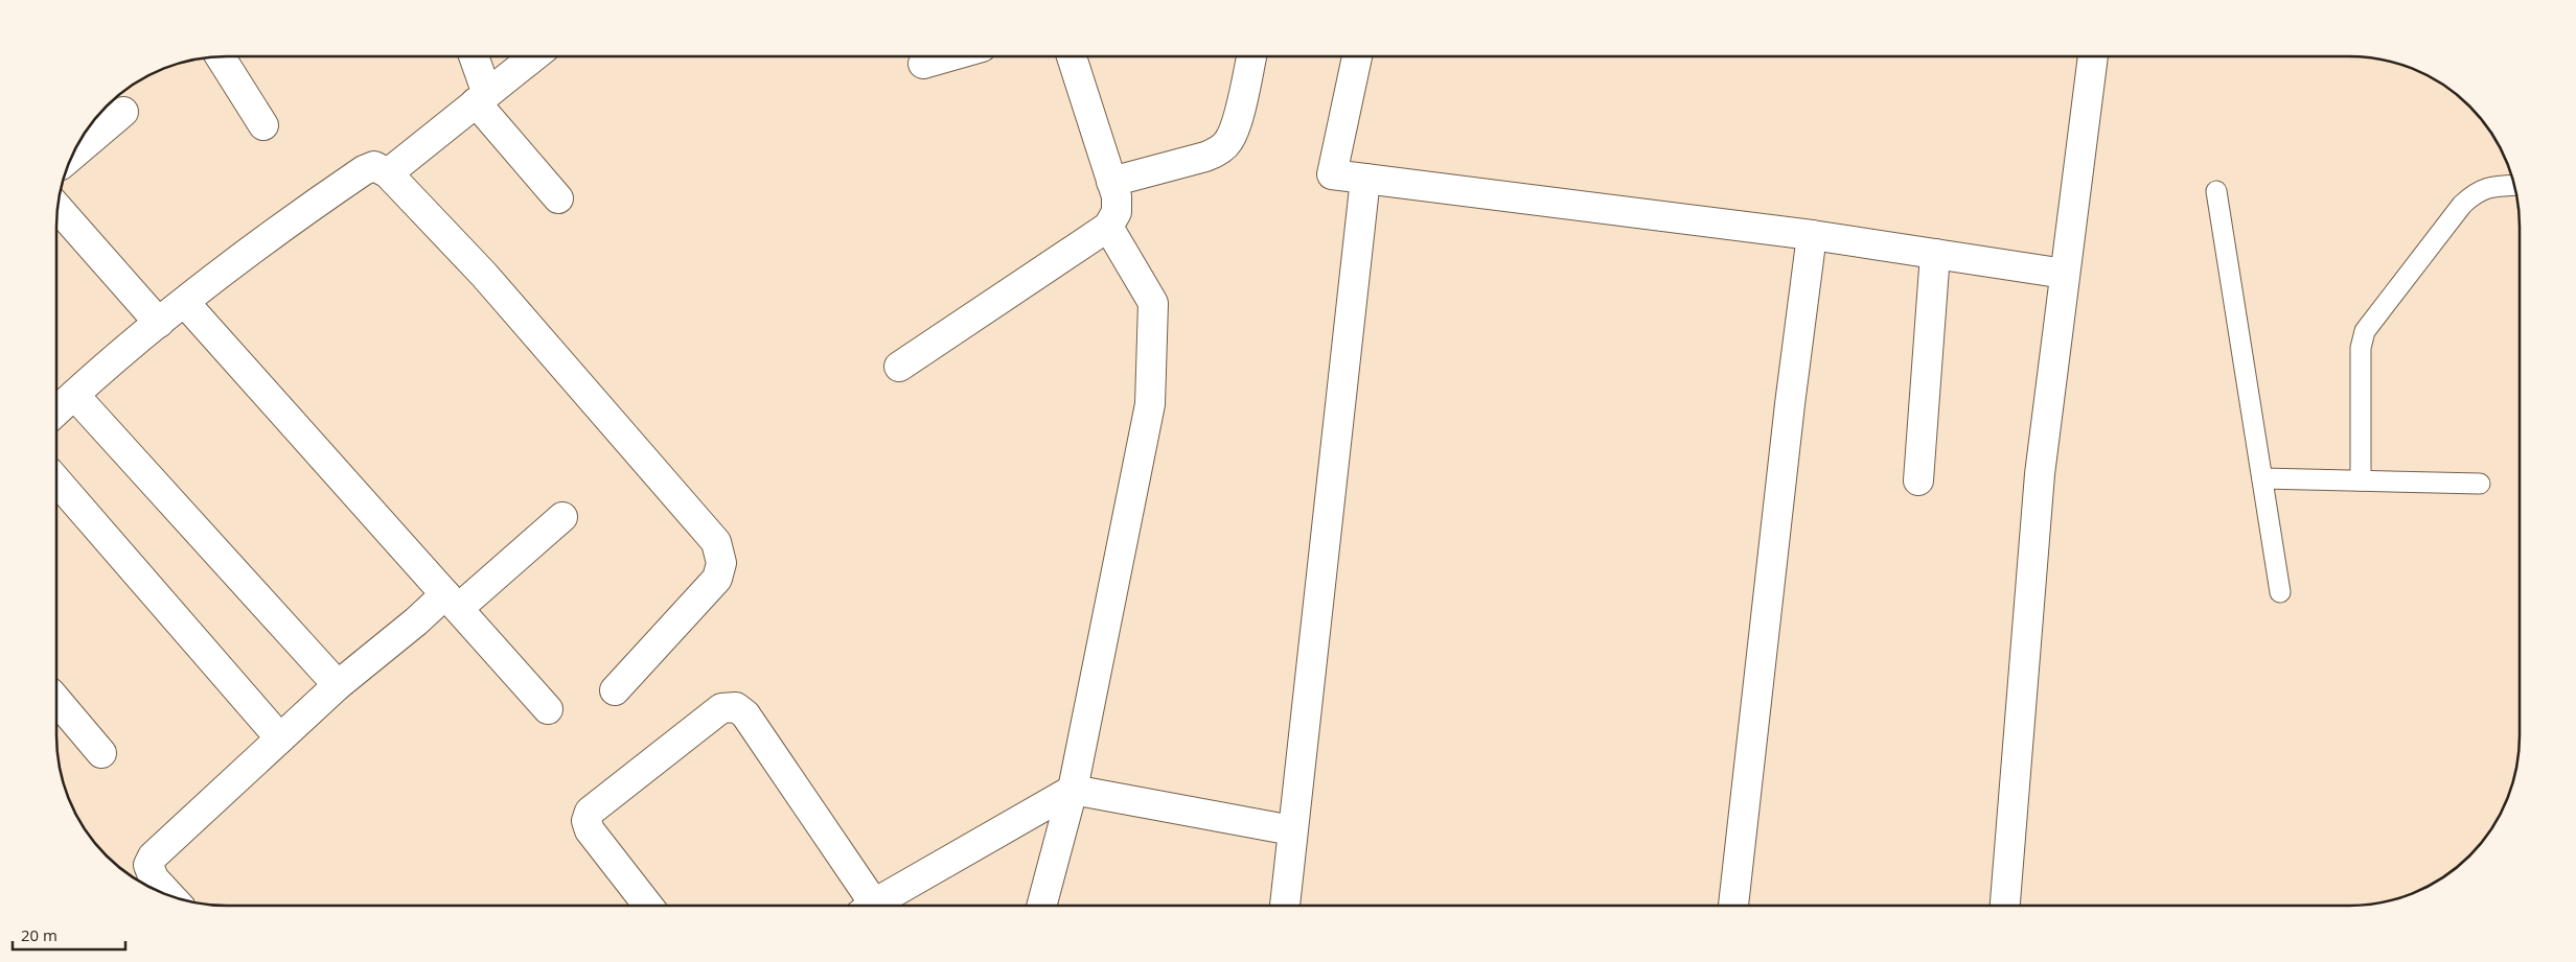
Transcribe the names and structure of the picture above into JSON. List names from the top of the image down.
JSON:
{
  "scale_bar": "20 m"
}
